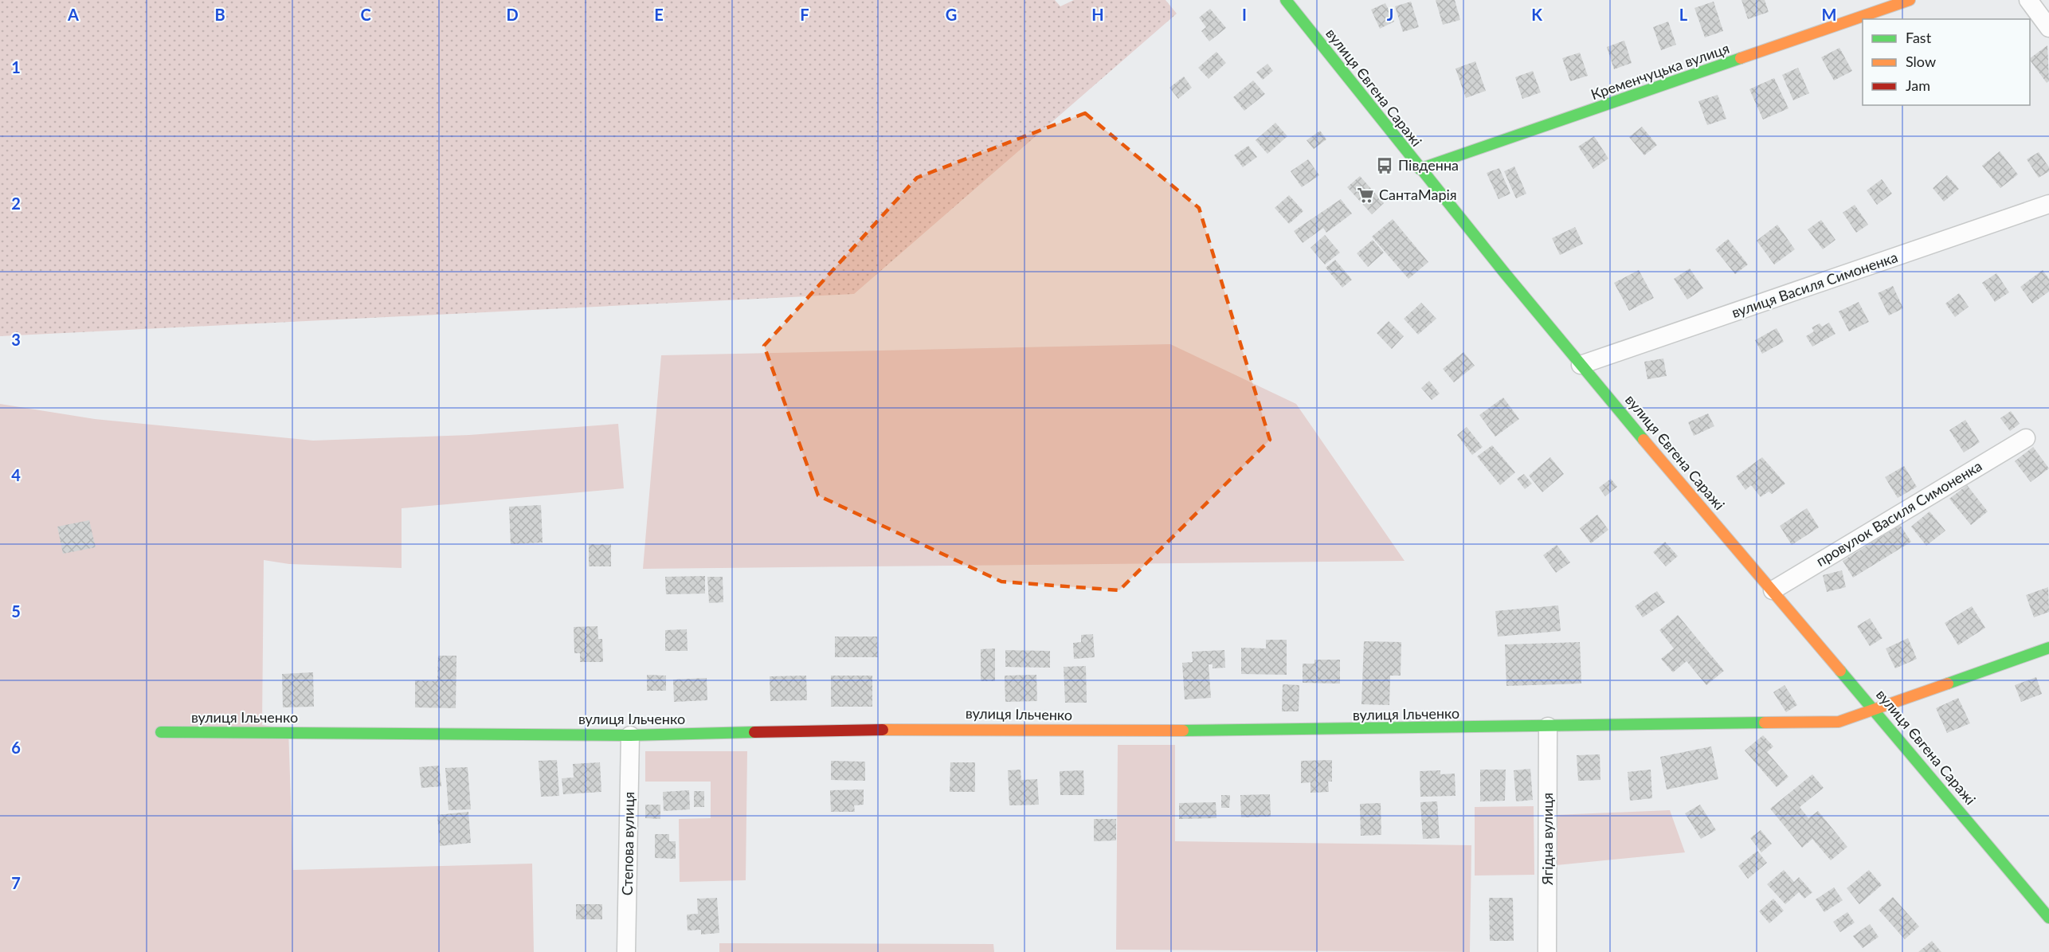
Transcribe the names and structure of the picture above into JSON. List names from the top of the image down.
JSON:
{
  "streets": {
    "street": [
      "Кременчуцька вулиця",
      "вулиця Євгена Саражі",
      "вулиця Василя Симоненка",
      "провулок Василя Симоненка",
      "вулиця Ільченко",
      "Ягідна вулиця",
      "Степова вулиця"
    ]
  },
  "crossings": [
    ["Кременчуцька вулиця", "вулиця Євгена Саражі"],
    ["вулиця Євгена Саражі", "вулиця Василя Симоненка"],
    ["вулиця Євгена Саражі", "провулок Василя Симоненка"],
    ["вулиця Євгена Саражі", "вулиця Ільченко"],
    ["вулиця Ільченко", "Ягідна вулиця"],
    ["вулиця Ільченко", "Степова вулиця"]
  ],
  "places": {
    "bus stop": ["Південна"],
    "supermarket": ["СантаМарія"]
  },
  "legend": ["Fast", "Slow", "Jam"],
  "grid": {
    "columns": [
      "A",
      "B",
      "C",
      "D",
      "E",
      "F",
      "G",
      "H",
      "I",
      "J",
      "K",
      "L",
      "M"
    ],
    "rows": [
      "1",
      "2",
      "3",
      "4",
      "5",
      "6",
      "7"
    ]
  }
}
